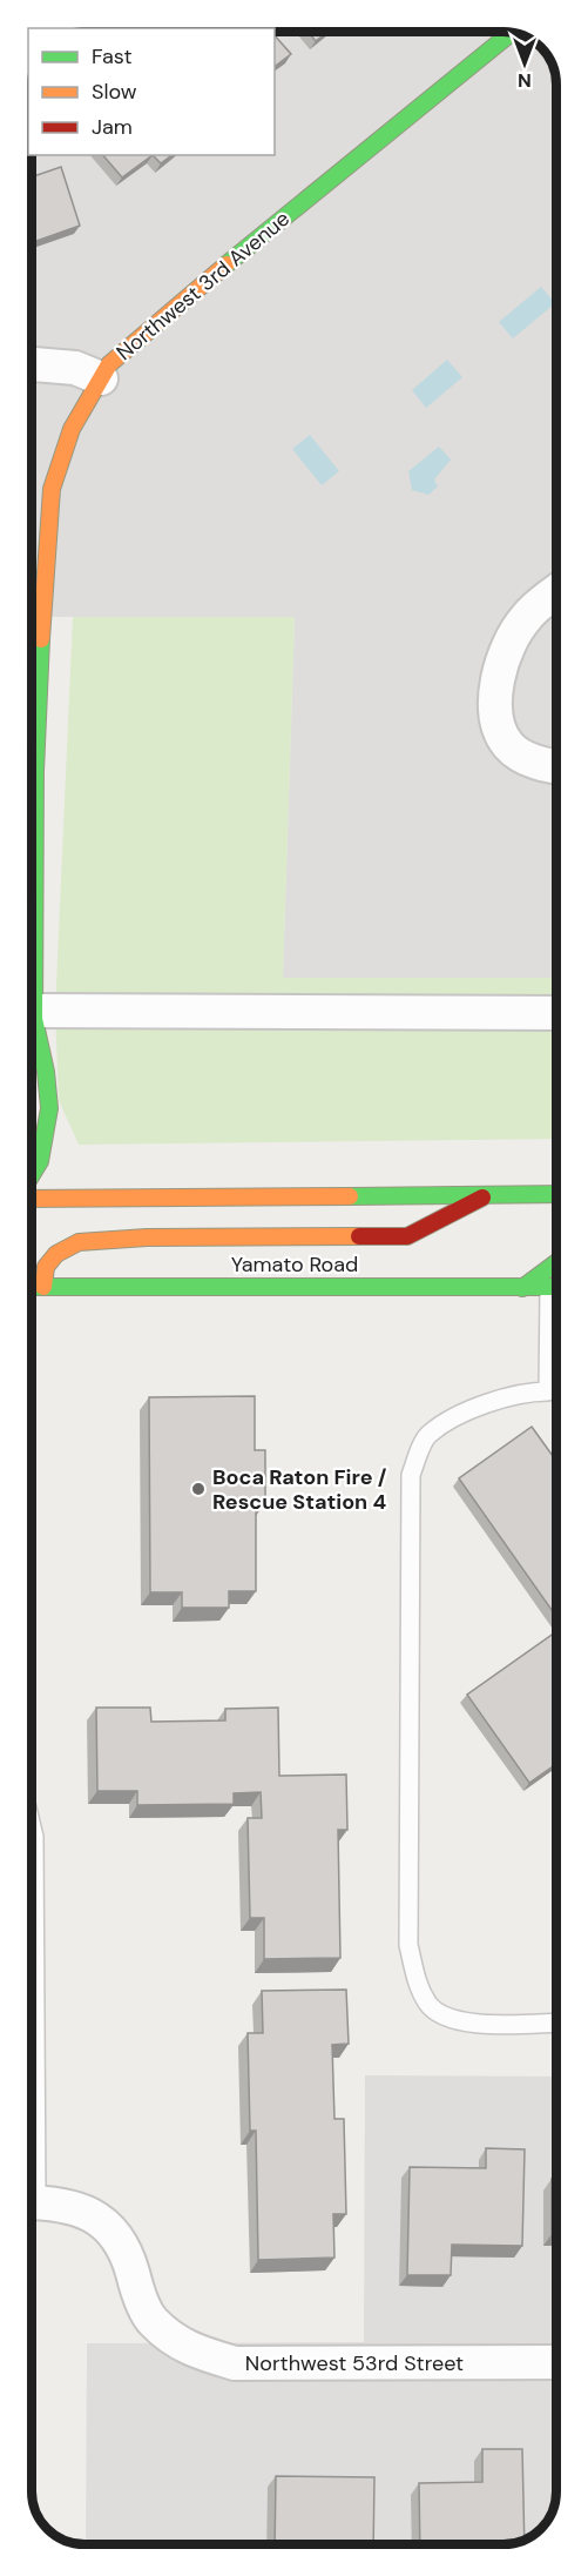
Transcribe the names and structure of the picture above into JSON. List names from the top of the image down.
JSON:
{
  "streets": {
    "main road": ["Northwest 3rd Avenue", "Yamato Road"],
    "street": ["Northwest 53rd Street"]
  },
  "places": ["Boca Raton Fire / Rescue Station 4"],
  "legend": ["Fast", "Slow", "Jam"],
  "north": "bottom"
}
